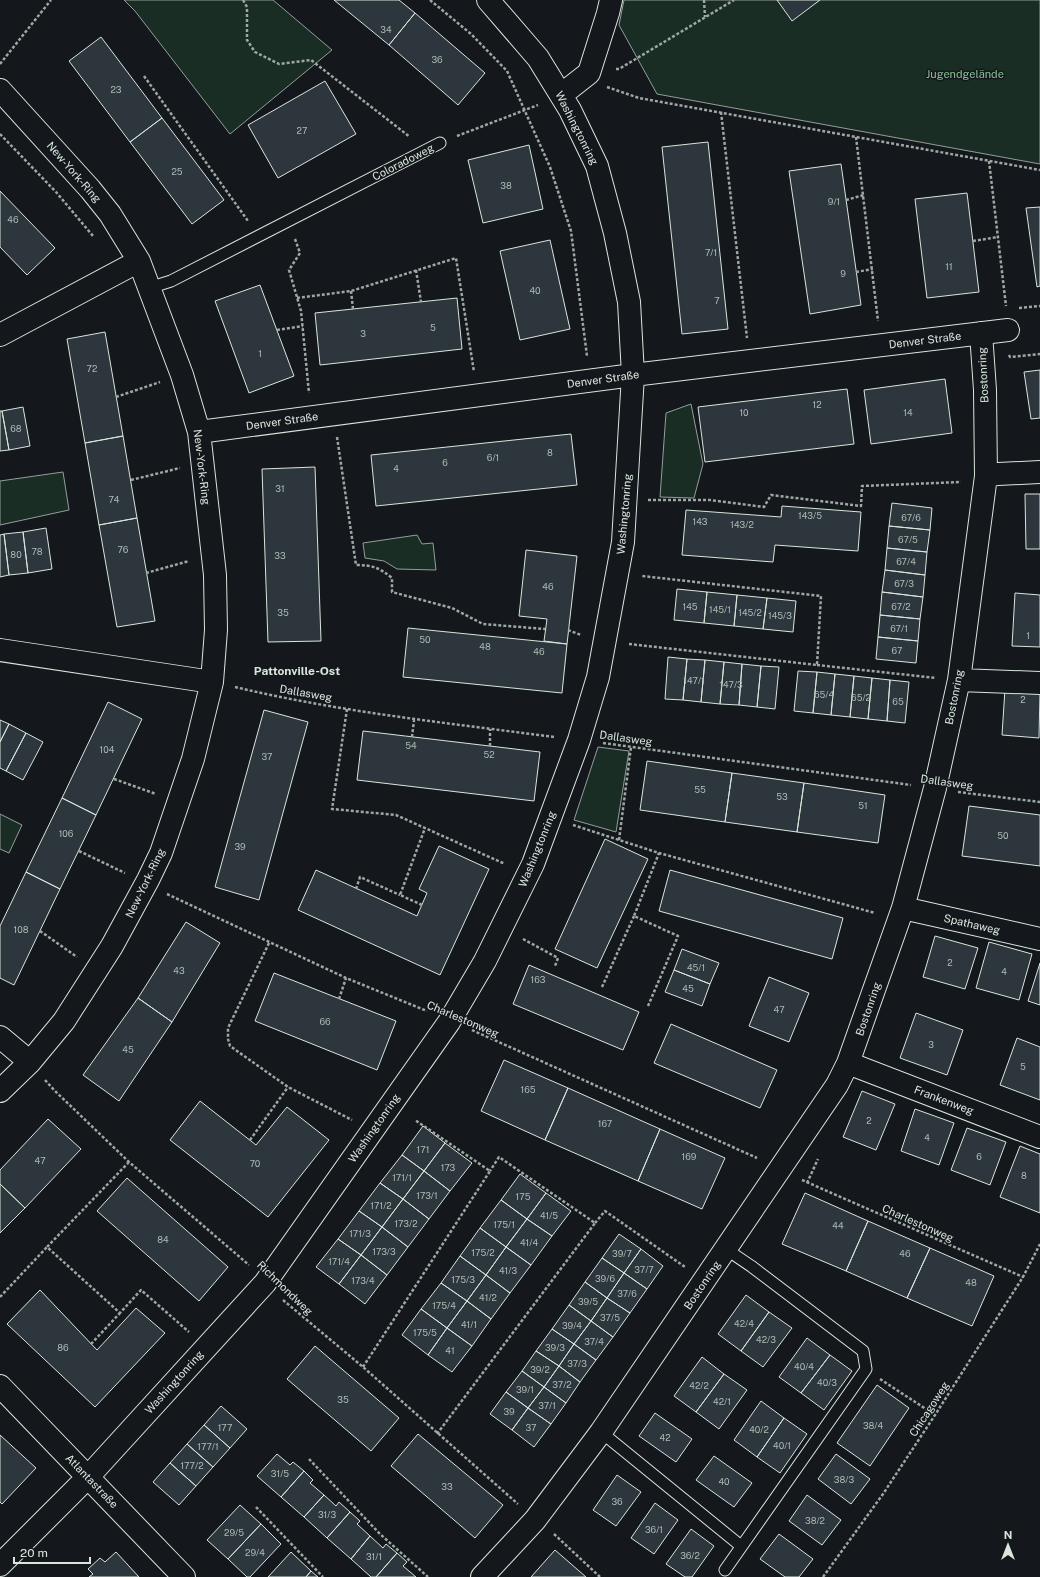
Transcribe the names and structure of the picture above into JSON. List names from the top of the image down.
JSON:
{
  "streets": {
    "street": [
      "Washingtonring",
      "New-York-Ring",
      "Denver Straße",
      "Bostonring",
      "Spathaweg",
      "Frankenweg",
      "Atlantastraße"
    ],
    "lane": ["Coloradoweg"],
    "path": [
      "Dallasweg",
      "Charlestonweg",
      "Richmondweg",
      "Chicagoweg"
    ]
  },
  "crossings": [
    ["Washingtonring", "Coloradoweg"],
    ["Washingtonring", "Denver Straße"],
    ["Washingtonring", "Dallasweg"],
    ["Washingtonring", "Charlestonweg"],
    ["Washingtonring", "Richmondweg"],
    ["Washingtonring", "Atlantastraße"],
    ["Coloradoweg", "New-York-Ring"],
    ["New-York-Ring", "Denver Straße"],
    ["New-York-Ring", "Dallasweg"],
    ["New-York-Ring", "Charlestonweg"],
    ["New-York-Ring", "Richmondweg"],
    ["Denver Straße", "Bostonring"],
    ["Bostonring", "Dallasweg"],
    ["Bostonring", "Spathaweg"],
    ["Bostonring", "Frankenweg"],
    ["Bostonring", "Richmondweg"],
    ["Charlestonweg", "Chicagoweg"]
  ],
  "districts": ["Pattonville-Ost"],
  "parks": ["Jugendgelände"],
  "house_numbers": [
    "34",
    "36",
    "23",
    "27",
    "25",
    "38",
    "9/1",
    "46",
    "7/1",
    "11",
    "9",
    "40",
    "7",
    "5",
    "3",
    "1",
    "72",
    "12",
    "10",
    "14",
    "68",
    "8",
    "6/1",
    "6",
    "4",
    "31",
    "74",
    "143/5",
    "67/6",
    "143",
    "143/2",
    "67/5",
    "76",
    "78",
    "80",
    "33",
    "67/4",
    "67/3",
    "46",
    "145",
    "67/2",
    "145/1",
    "35",
    "145/2",
    "145/3",
    "67/1",
    "1",
    "50",
    "48",
    "67",
    "46",
    "147/1",
    "147/3",
    "65/4",
    "65/2",
    "2",
    "65",
    "54",
    "104",
    "52",
    "37",
    "55",
    "53",
    "51",
    "106",
    "50",
    "39",
    "108",
    "2",
    "45/1",
    "43",
    "4",
    "163",
    "45",
    "47",
    "66",
    "3",
    "45",
    "5",
    "165",
    "2",
    "167",
    "4",
    "171",
    "169",
    "6",
    "47",
    "70",
    "173",
    "8",
    "171/1",
    "173/1",
    "175",
    "171/2",
    "41/5",
    "173/2",
    "175/1",
    "44",
    "171/3",
    "84",
    "41/4",
    "173/3",
    "175/2",
    "39/7",
    "46",
    "171/4",
    "37/7",
    "41/3",
    "39/6",
    "175/3",
    "173/4",
    "48",
    "37/6",
    "41/2",
    "39/5",
    "175/4",
    "37/5",
    "42/4",
    "41/1",
    "39/4",
    "175/5",
    "42/3",
    "37/4",
    "86",
    "39/3",
    "41",
    "37/3",
    "40/4",
    "39/2",
    "40/3",
    "37/2",
    "42/2",
    "39/1",
    "35",
    "42/1",
    "37/1",
    "39",
    "38/4",
    "177",
    "37",
    "40/2",
    "42",
    "40/1",
    "177/1",
    "177/2",
    "31/5",
    "38/3",
    "40",
    "33",
    "36",
    "31/3",
    "38/2",
    "36/1",
    "29/5",
    "29/4",
    "36/2",
    "31/1"
  ],
  "scale_bar": "20 m",
  "north": "top"
}
